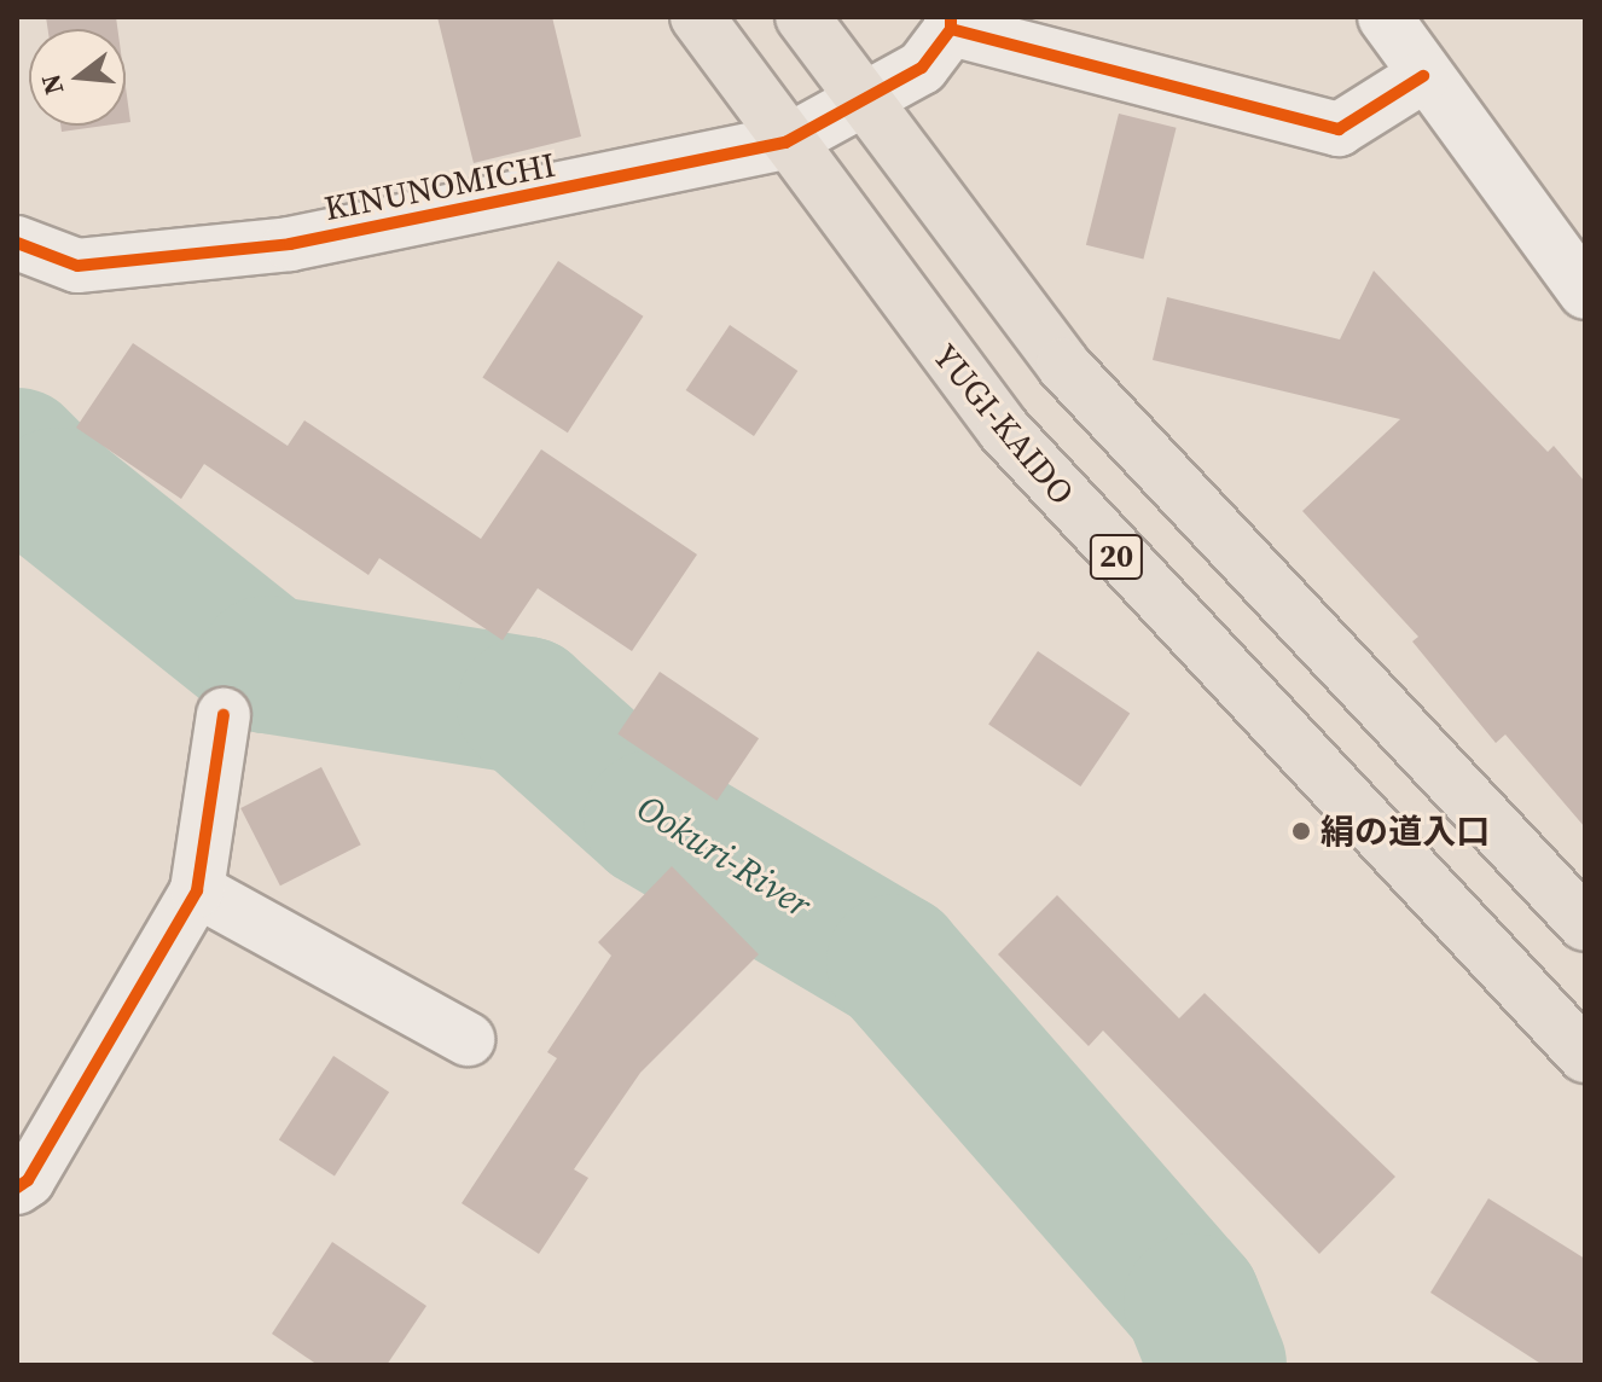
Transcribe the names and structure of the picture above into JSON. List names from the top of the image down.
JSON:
{
  "streets": {
    "main road": ["YUGI-KAIDO", "20"],
    "street": ["KINUNOMICHI"]
  },
  "crossings": [
    ["KINUNOMICHI", "YUGI-KAIDO"]
  ],
  "water": ["Ookuri-River"],
  "places": ["絹の道入口"],
  "north": "left"
}
